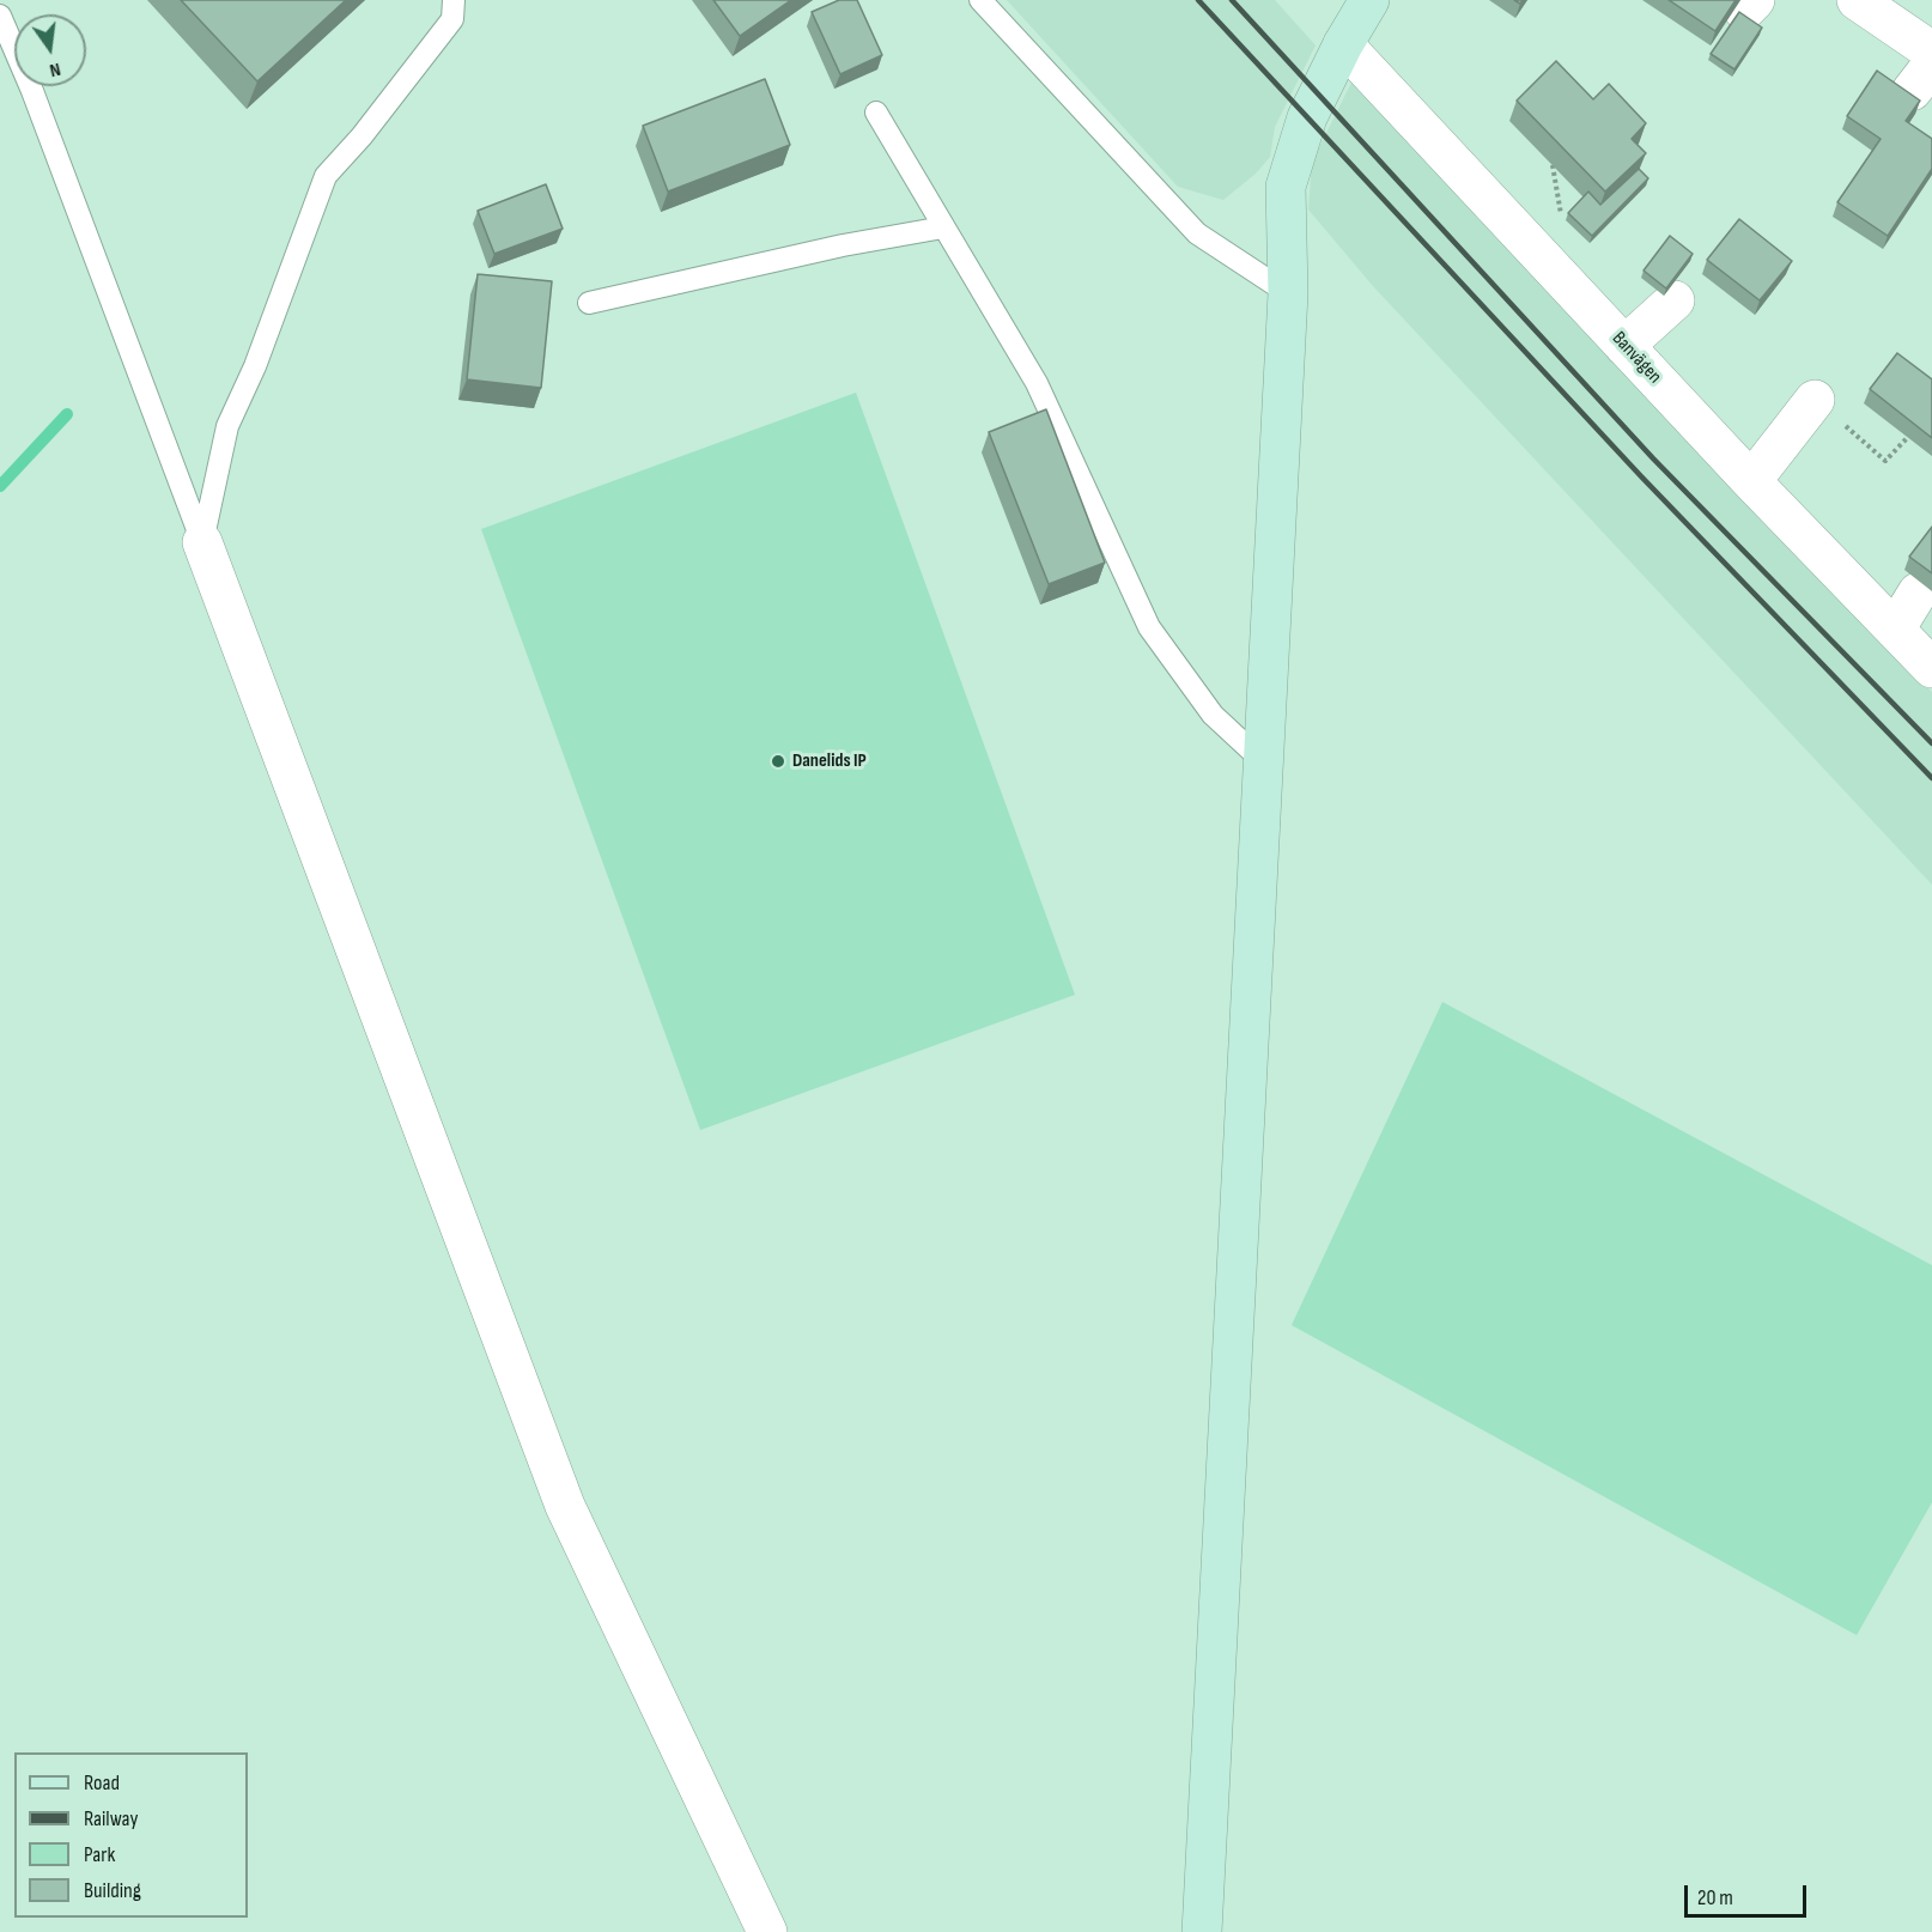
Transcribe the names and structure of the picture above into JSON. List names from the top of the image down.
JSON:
{
  "streets": {
    "street": ["Banvägen"]
  },
  "places": ["Danelids IP"],
  "legend": [
    "Road",
    "Railway",
    "Park",
    "Building"
  ],
  "scale_bar": "20 m",
  "north": "bottom"
}
